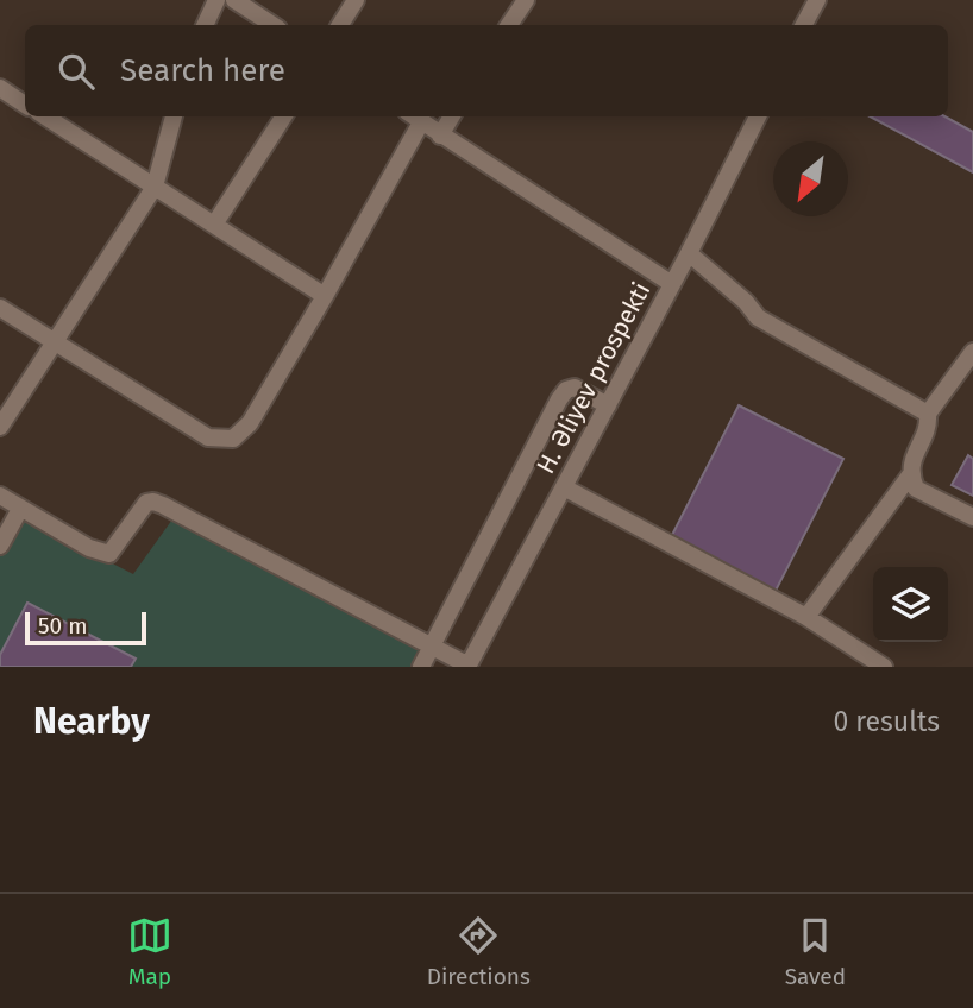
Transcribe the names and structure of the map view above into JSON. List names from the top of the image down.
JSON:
{
  "streets": {
    "street": ["H. Əliyev prospekti"]
  },
  "scale_bar": "50 m",
  "north": "bottom left",
  "page": {
    "search": "Search here",
    "scale": "50 m",
    "heading": ["Nearby", "0 results"],
    "nav": ["Map", "Directions", "Saved"]
  }
}
